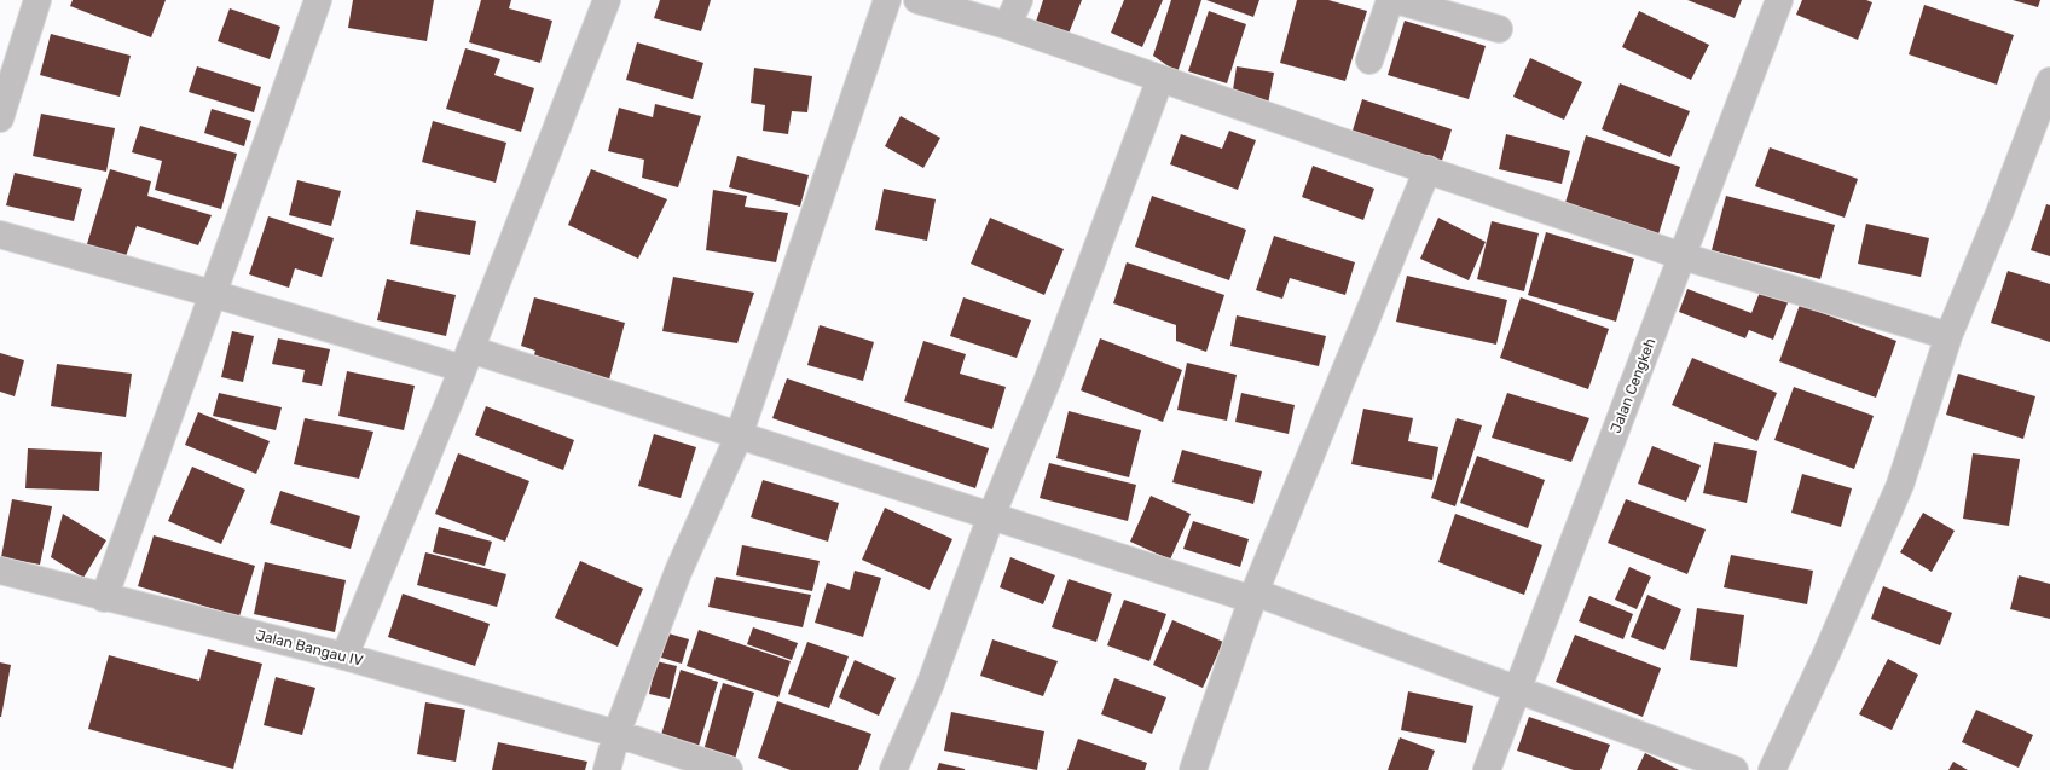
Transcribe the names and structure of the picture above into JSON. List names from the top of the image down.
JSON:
{
  "streets": {
    "street": ["Jalan Cengkeh", "Jalan Bangau IV"]
  }
}
